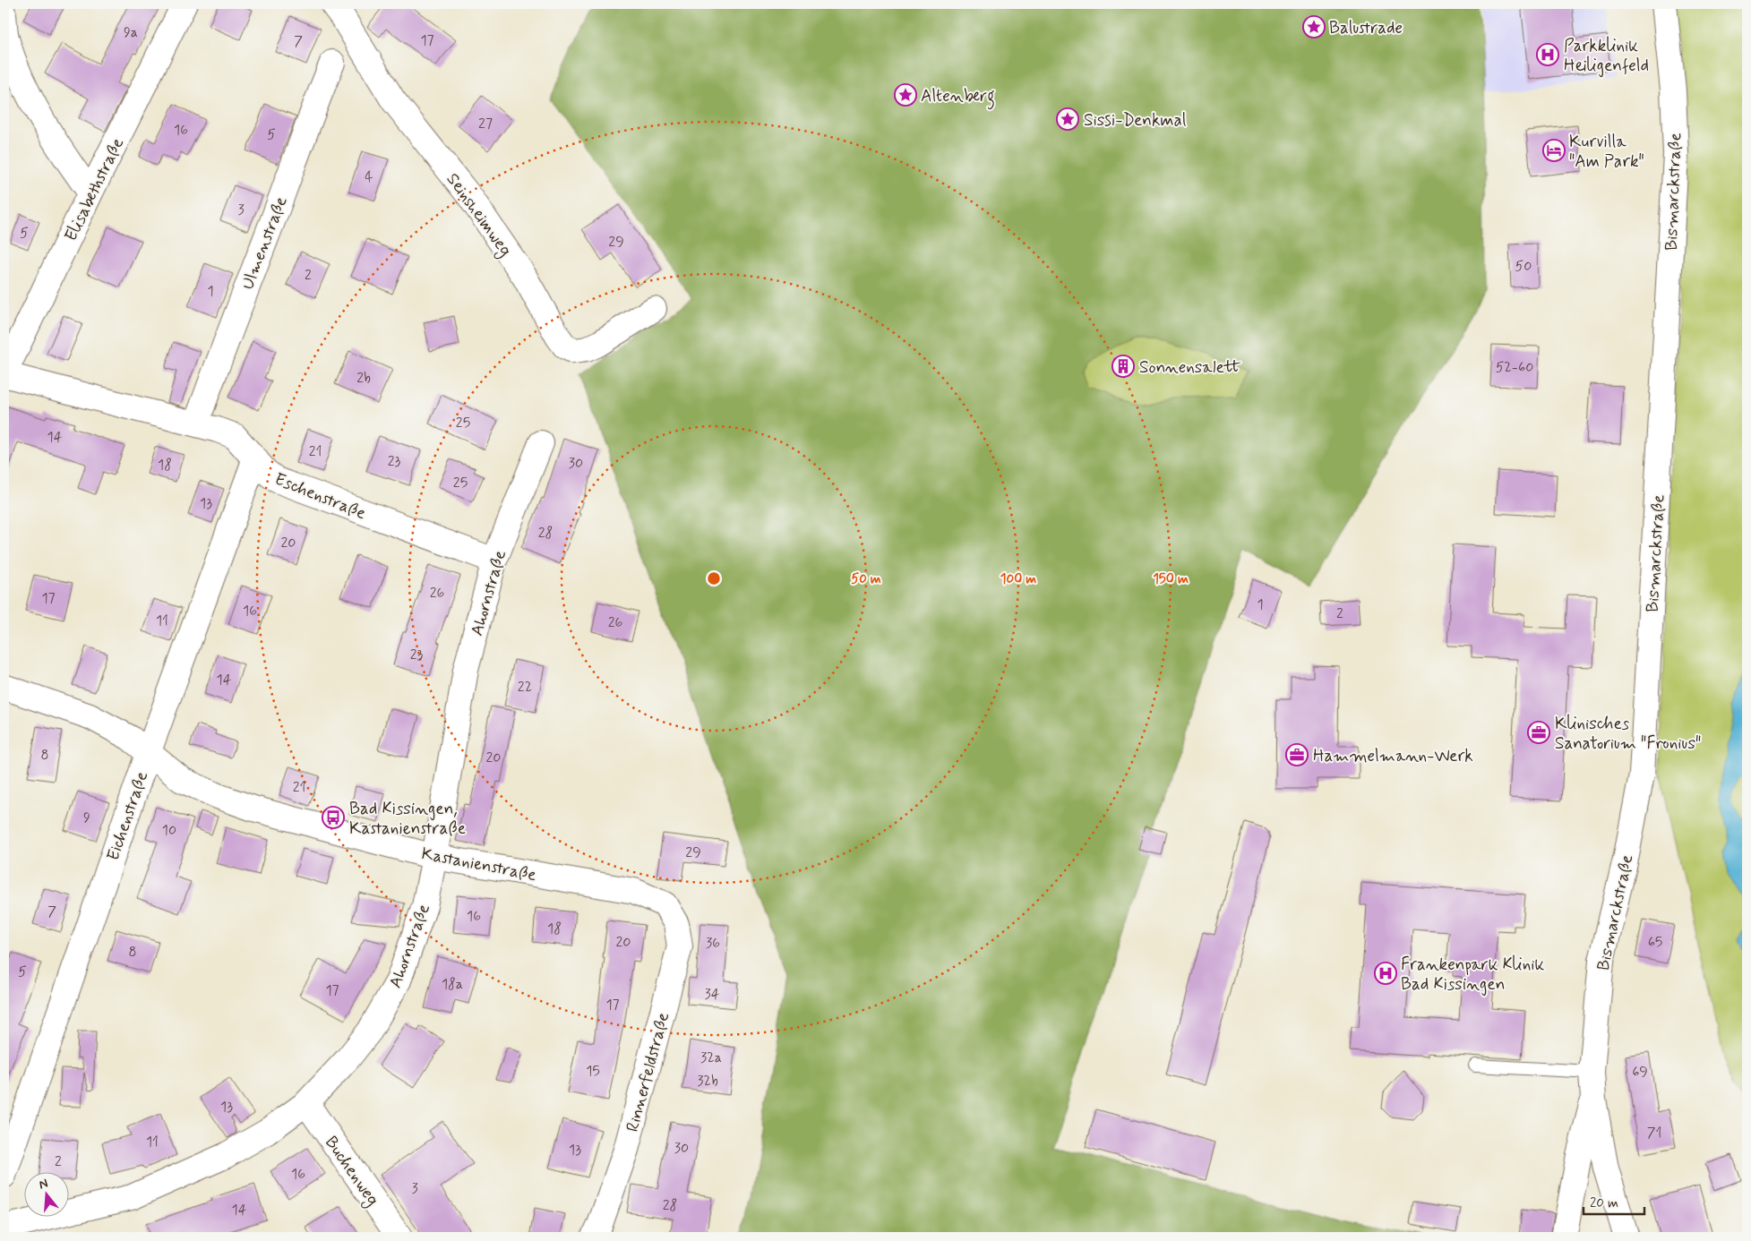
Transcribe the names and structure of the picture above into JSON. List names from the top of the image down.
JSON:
{
  "streets": {
    "street": [
      "Elisabethstraße",
      "Bismarckstraße",
      "Seinsheimweg",
      "Ulmenstraße",
      "Eschenstraße",
      "Ahornstraße",
      "Eichenstraße",
      "Kastanienstraße",
      "Rinnerfeldstraße",
      "Buchenweg"
    ]
  },
  "crossings": [
    ["Elisabethstraße", "Eschenstraße"],
    ["Ulmenstraße", "Eschenstraße"],
    ["Eschenstraße", "Ahornstraße"],
    ["Eschenstraße", "Eichenstraße"],
    ["Ahornstraße", "Kastanienstraße"],
    ["Ahornstraße", "Buchenweg"],
    ["Eichenstraße", "Kastanienstraße"],
    ["Kastanienstraße", "Rinnerfeldstraße"]
  ],
  "places": {
    "place": ["Balustrade", "Altenberg", "Sissi-Denkmal"],
    "hospital": ["Parkklinik Heiligenfeld", "Frankenpark Klinik Bad Kissingen"],
    "hotel": ["Kurvilla \"Am Park\""],
    "building": ["Sonnensalett"],
    "office": ["Klinisches Sanatorium \"Fronius\"", "Hammelmann-Werk"],
    "bus stop": ["Bad Kissingen, Kastanienstraße"]
  },
  "house_numbers": [
    "9a",
    "17",
    "7",
    "27",
    "16",
    "5",
    "4",
    "3",
    "5",
    "29",
    "50",
    "2",
    "1",
    "52-60",
    "2b",
    "25",
    "14",
    "21",
    "23",
    "30",
    "18",
    "25",
    "13",
    "28",
    "20",
    "26",
    "17",
    "1",
    "16",
    "2",
    "11",
    "26",
    "23",
    "14",
    "22",
    "8",
    "20",
    "21",
    "9",
    "10",
    "29",
    "7",
    "16",
    "18",
    "20",
    "65",
    "36",
    "8",
    "5",
    "18a",
    "17",
    "34",
    "17",
    "32a",
    "15",
    "69",
    "32b",
    "13",
    "71",
    "11",
    "30",
    "13",
    "2",
    "16",
    "3",
    "28",
    "14"
  ],
  "scale_bar": "20 m",
  "north": "top",
  "rings": ["50 m", "100 m", "150 m"]
}
